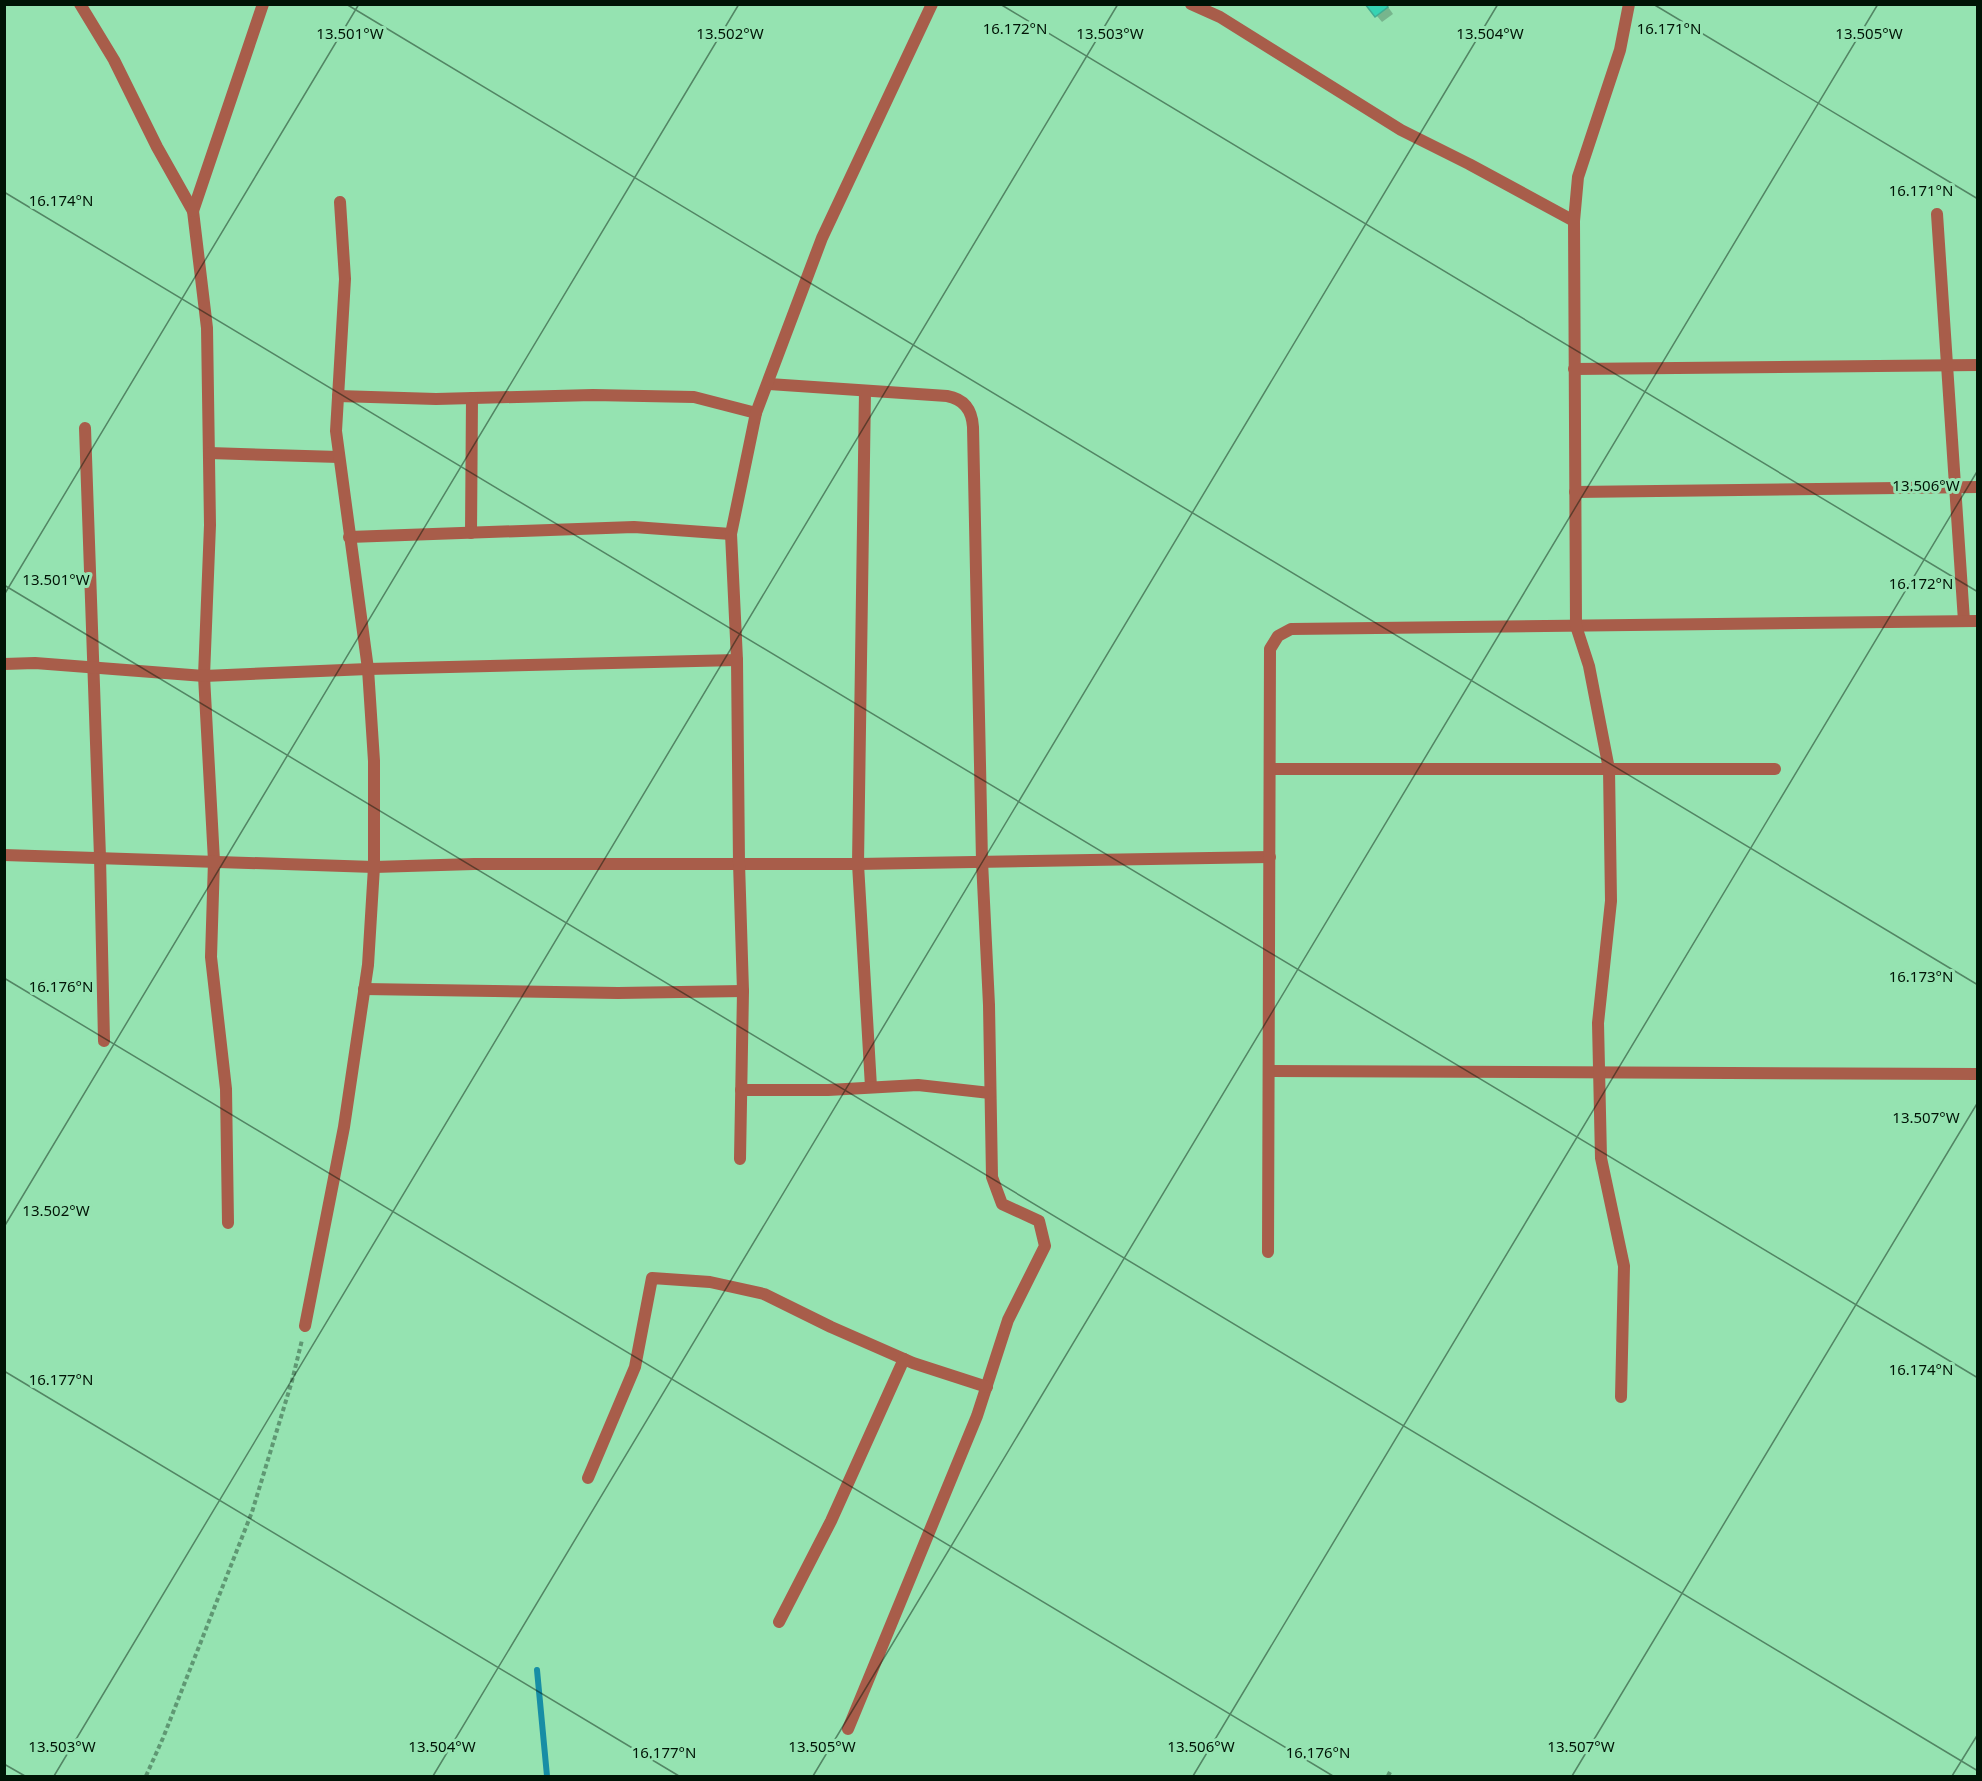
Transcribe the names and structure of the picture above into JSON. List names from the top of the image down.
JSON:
{
  "coordinates": [
    "16.172°N",
    "16.171°N",
    "13.501°W",
    "13.502°W",
    "13.503°W",
    "13.504°W",
    "13.505°W",
    "16.174°N",
    "13.506°W",
    "16.173°N",
    "16.176°N",
    "13.507°W",
    "16.177°N"
  ]
}
